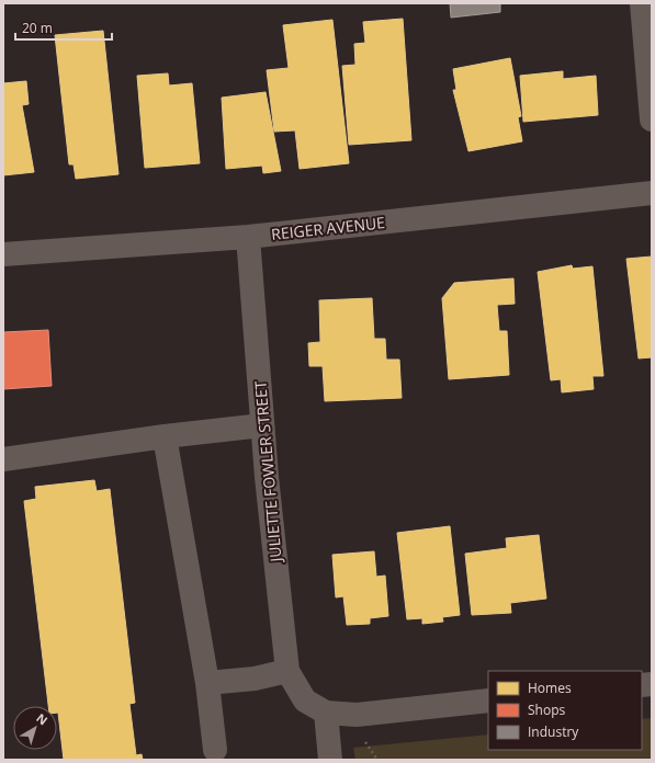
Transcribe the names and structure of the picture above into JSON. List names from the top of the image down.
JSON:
{
  "streets": {
    "street": ["REIGER AVENUE", "JULIETTE FOWLER STREET"]
  },
  "crossings": [
    ["REIGER AVENUE", "JULIETTE FOWLER STREET"]
  ],
  "legend": ["Homes", "Shops", "Industry"],
  "scale_bar": "20 m",
  "north": "top right"
}
